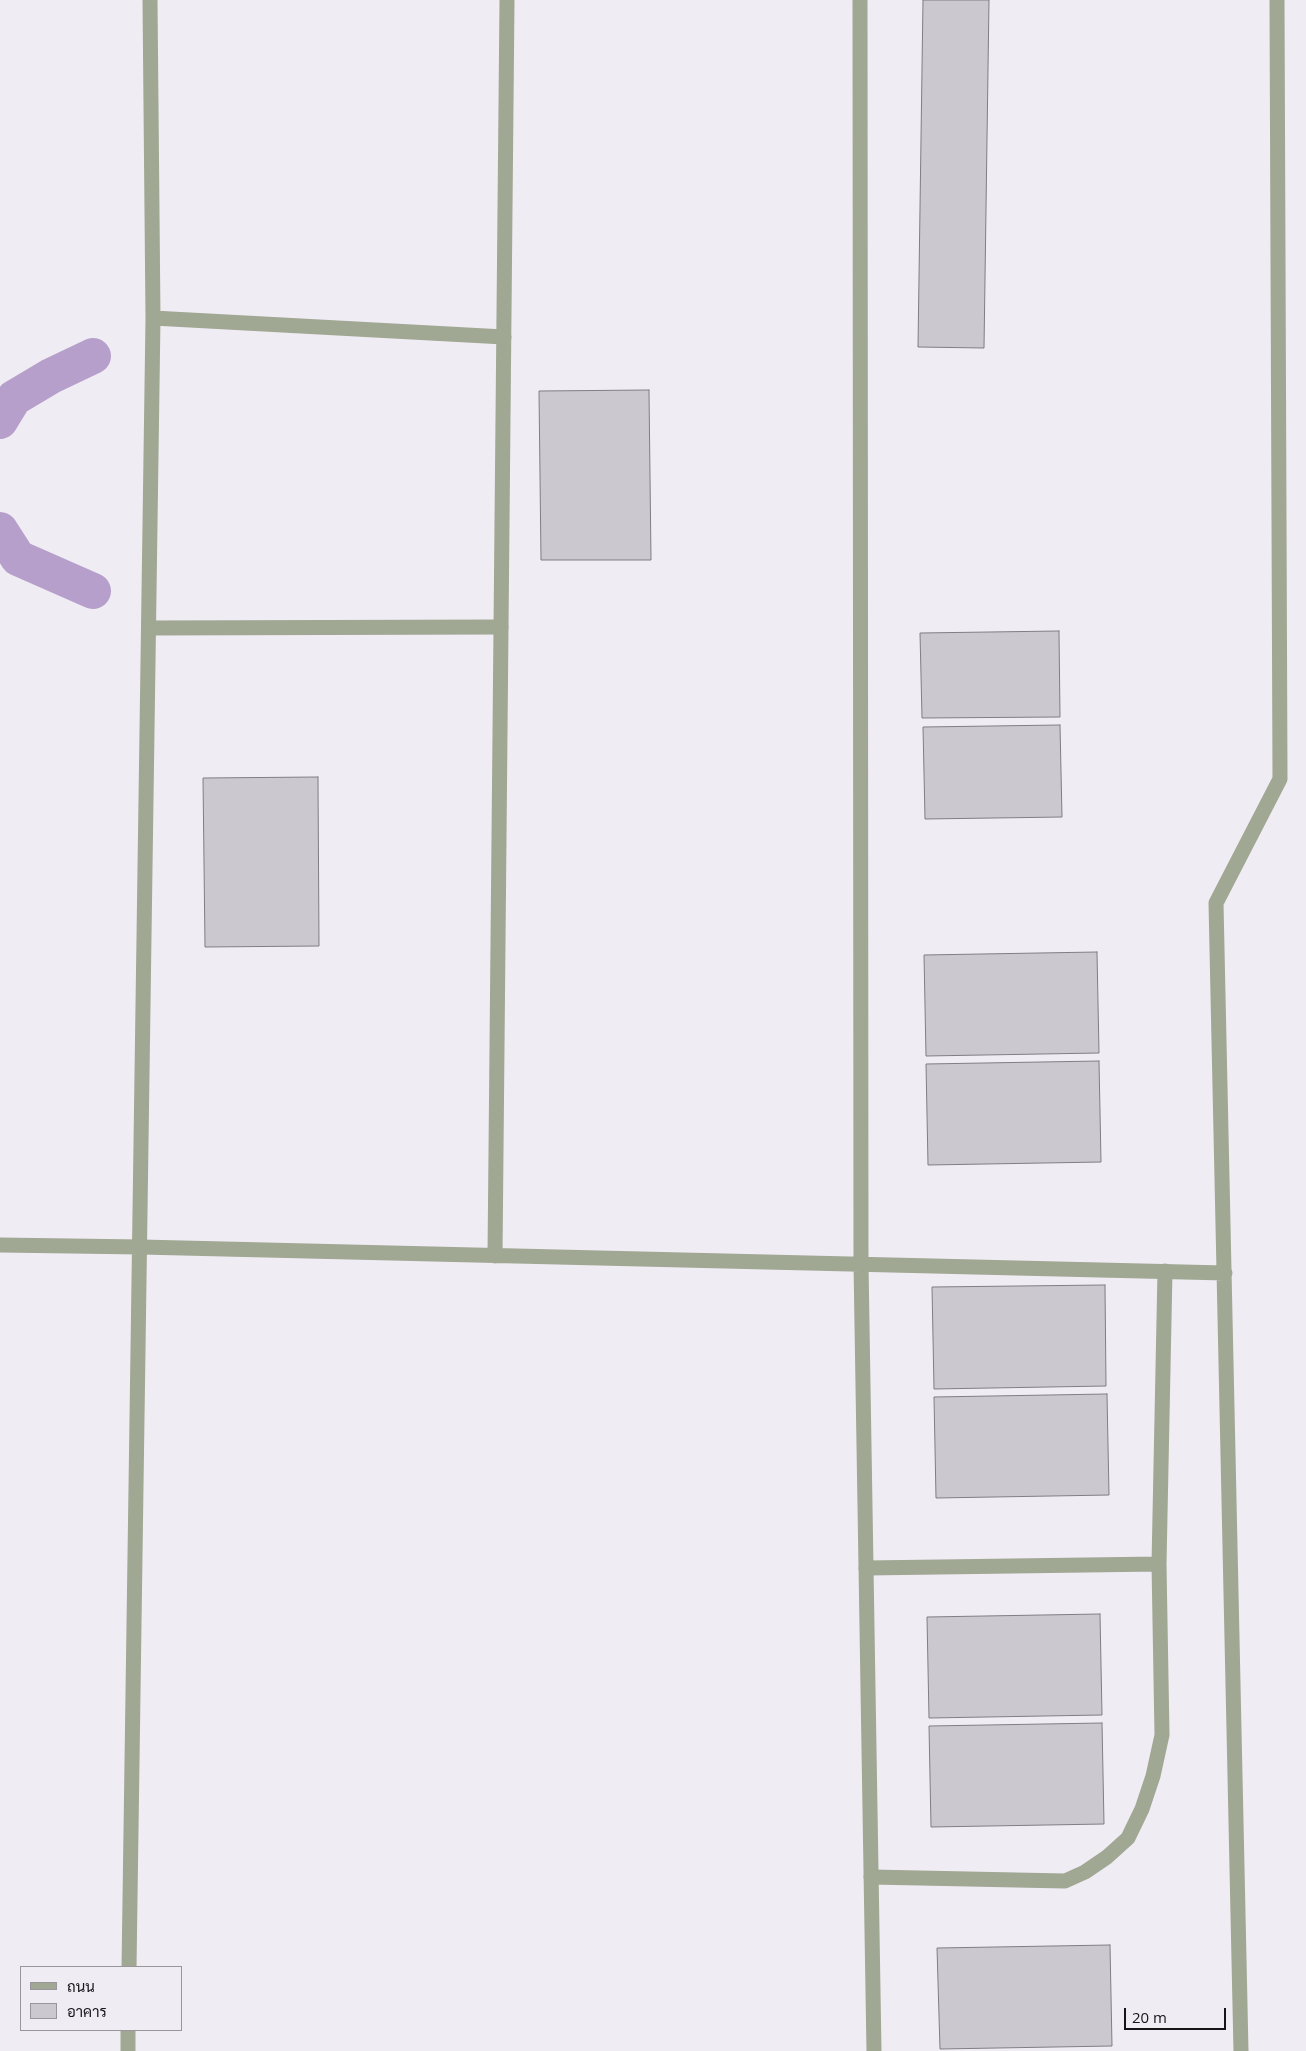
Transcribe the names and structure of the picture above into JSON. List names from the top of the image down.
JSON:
{
  "legend": ["ถนน", "อาคาร"],
  "scale_bar": "20 m"
}
